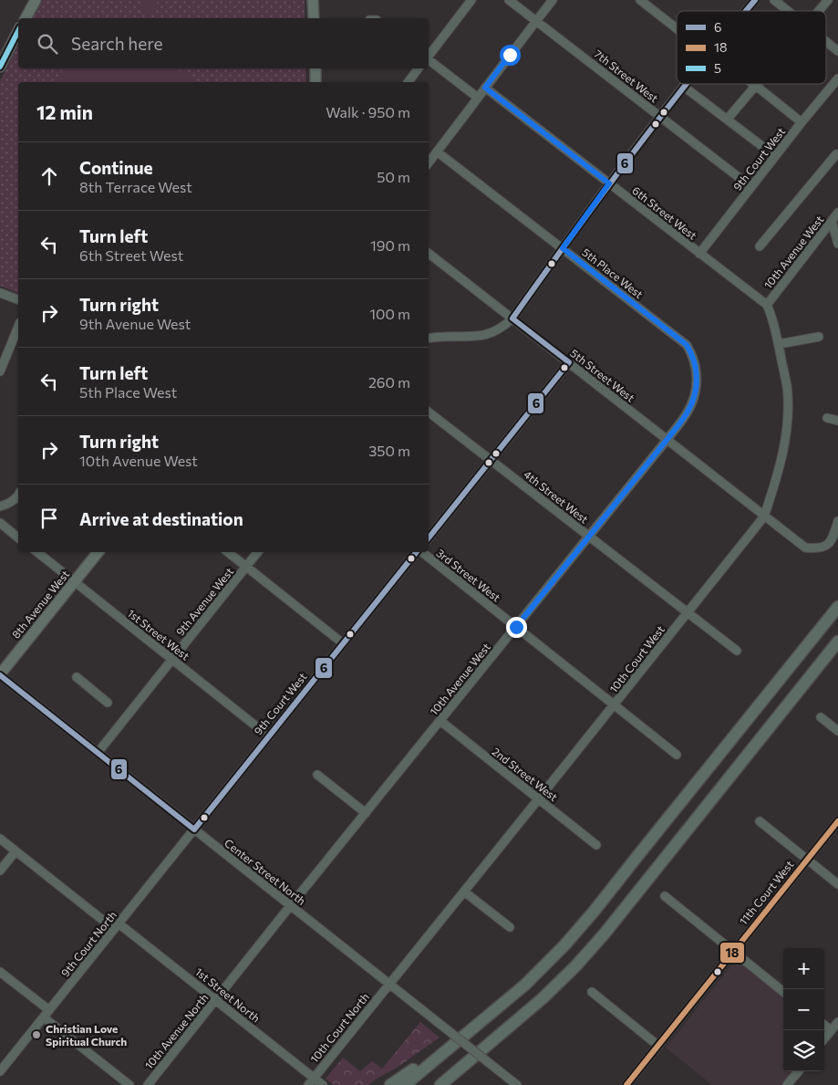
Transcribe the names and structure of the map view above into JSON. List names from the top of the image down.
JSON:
{
  "streets": {
    "main road": ["8th Avenue West"],
    "street": [
      "7th Street West",
      "9th Court West",
      "6th Street West",
      "10th Avenue West",
      "5th Place West",
      "5th Street West",
      "4th Street West",
      "3rd Street West",
      "9th Avenue West",
      "1st Street West",
      "10th Court West",
      "2nd Street West",
      "Center Street North",
      "11th Court West",
      "9th Court North",
      "1st Street North",
      "10th Court North",
      "10th Avenue North"
    ]
  },
  "crossings": [
    ["7th Street West", "9th Court West"],
    ["9th Court West", "6th Street West"],
    ["9th Court West", "1st Street West"],
    ["9th Court West", "Center Street North"],
    ["9th Court West", "9th Court North"],
    ["6th Street West", "10th Avenue West"],
    ["6th Street West", "10th Court West"],
    ["10th Avenue West", "5th Place West"],
    ["10th Avenue West", "5th Street West"],
    ["10th Avenue West", "4th Street West"],
    ["10th Avenue West", "3rd Street West"],
    ["10th Avenue West", "10th Court West"],
    ["10th Avenue West", "2nd Street West"],
    ["10th Avenue West", "Center Street North"],
    ["10th Avenue West", "10th Avenue North"],
    ["5th Street West", "10th Court West"],
    ["4th Street West", "10th Court West"],
    ["3rd Street West", "10th Court West"],
    ["9th Avenue West", "1st Street West"],
    ["9th Avenue West", "Center Street North"],
    ["8th Avenue West", "1st Street West"],
    ["8th Avenue West", "Center Street North"],
    ["10th Court West", "2nd Street West"],
    ["10th Court West", "Center Street North"],
    ["10th Court West", "10th Court North"],
    ["Center Street North", "9th Court North"],
    ["Center Street North", "10th Court North"],
    ["Center Street North", "10th Avenue North"],
    ["9th Court North", "1st Street North"],
    ["1st Street North", "10th Court North"],
    ["1st Street North", "10th Avenue North"]
  ],
  "places": ["Christian Love Spiritual Church"],
  "lines": ["transit line 6", "transit line 5", "transit line 18"],
  "legend": ["6", "18", "5"],
  "page": {
    "search": "Search here",
    "heading": ["12 min", "Walk · 950 m"],
    "list": [
      ["Continue", "8th Terrace West", "50 m"],
      ["Turn left", "6th Street West", "190 m"],
      ["Turn right", "9th Avenue West", "100 m"],
      ["Turn left", "5th Place West", "260 m"],
      ["Turn right", "10th Avenue West", "350 m"],
      "Arrive at destination"
    ],
    "map_buttons": ["+", "−"]
  }
}
